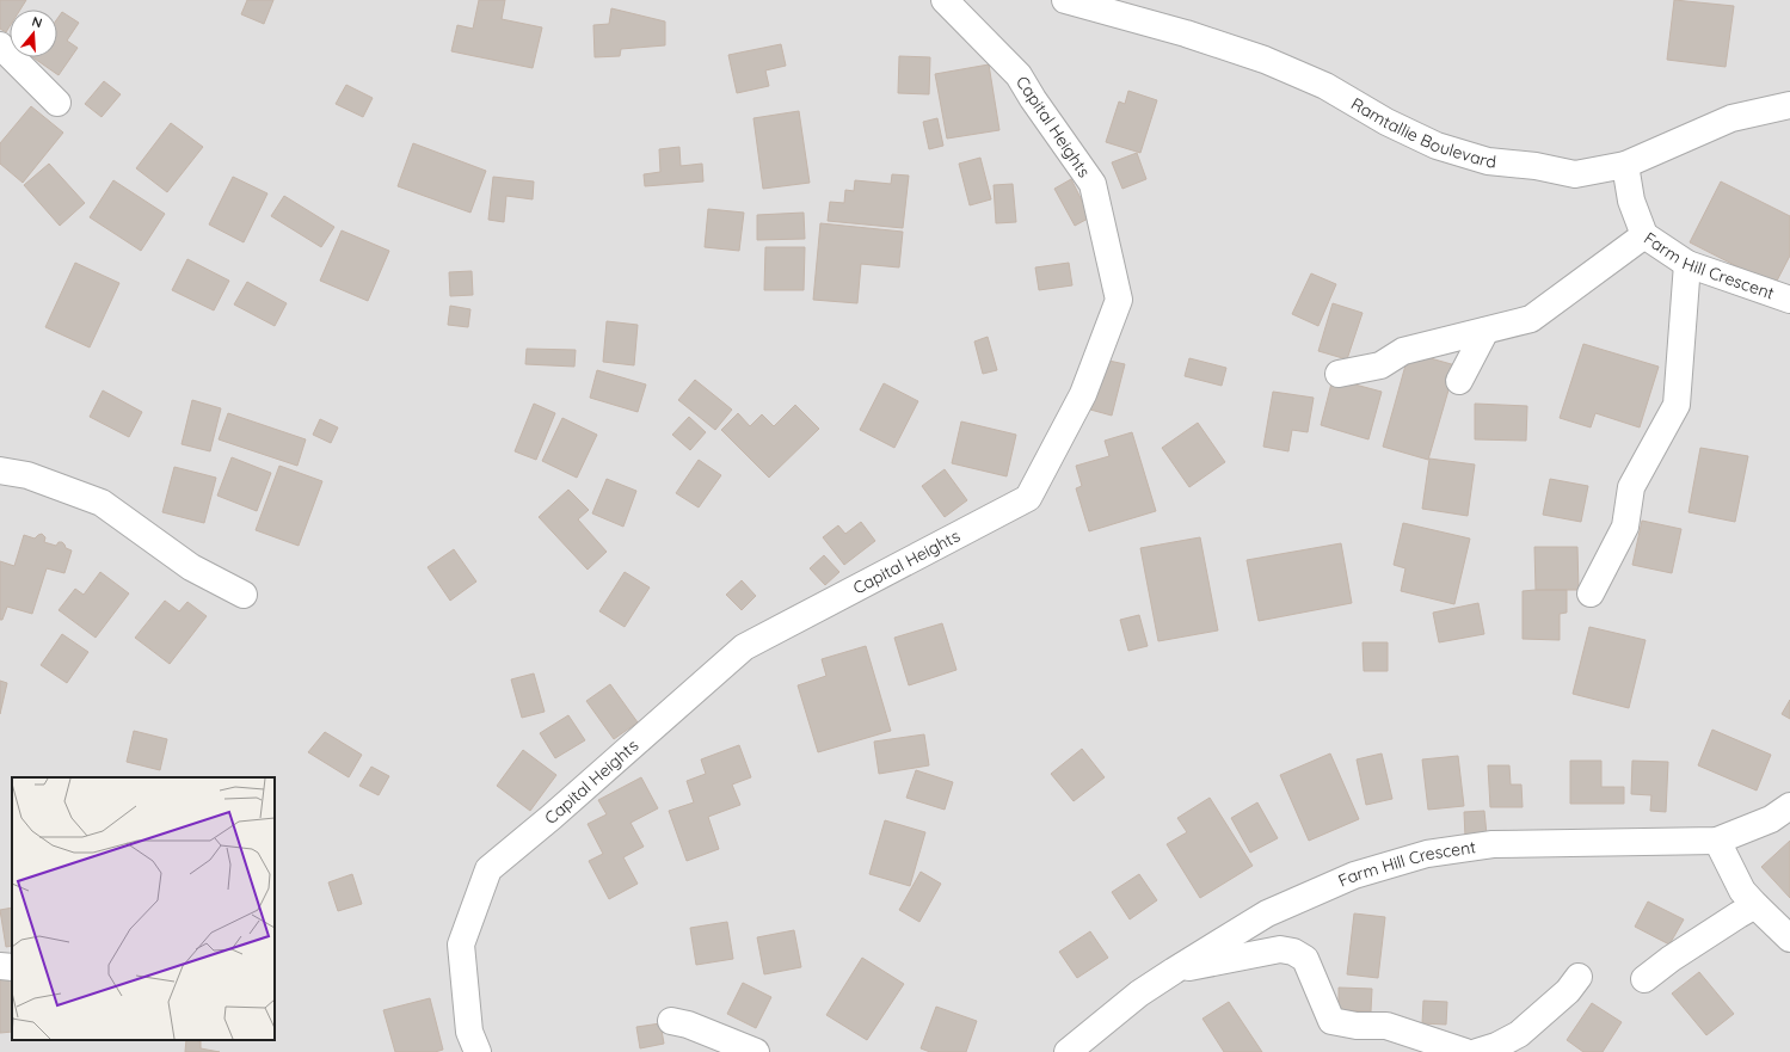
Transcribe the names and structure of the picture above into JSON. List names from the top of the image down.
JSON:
{
  "streets": {
    "street": ["Capital Heights", "Ramtallie Boulevard", "Farm Hill Crescent"]
  },
  "crossings": [
    ["Ramtallie Boulevard", "Farm Hill Crescent"]
  ],
  "north": "top"
}
